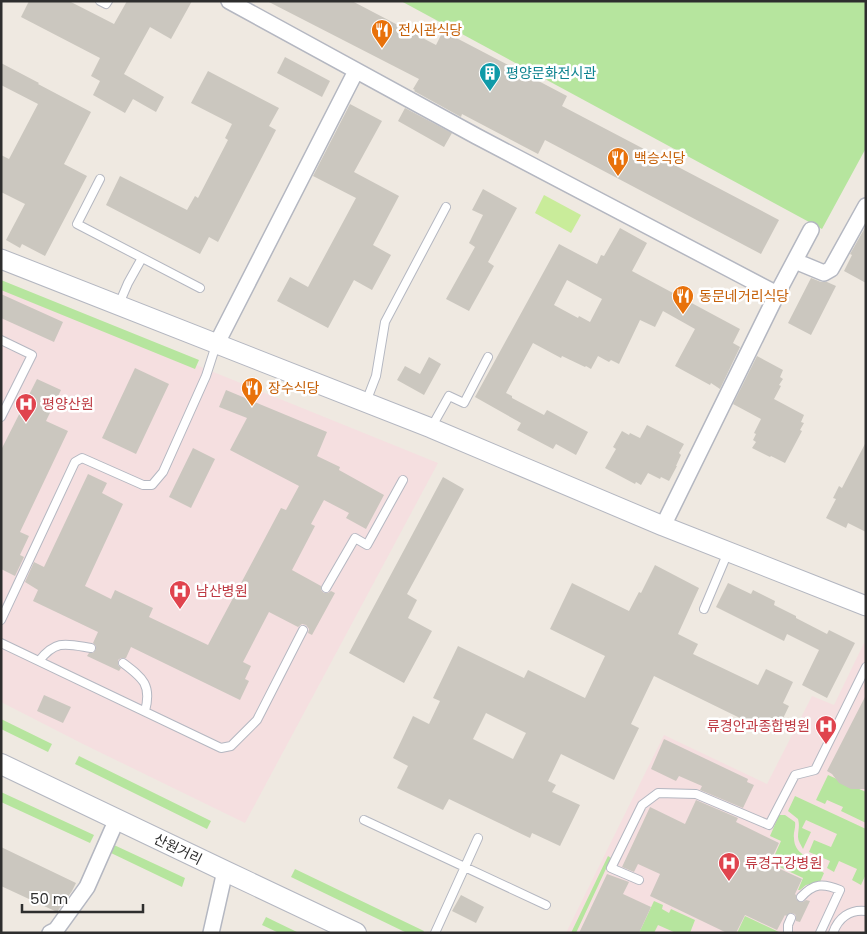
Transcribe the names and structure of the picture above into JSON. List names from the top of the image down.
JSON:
{
  "streets": {
    "main road": ["산원거리"]
  },
  "places": {
    "restaurant": [
      "전시관식당",
      "백승식당",
      "동문네거리식당",
      "장수식당"
    ],
    "building": ["평양문화전시관"],
    "hospital": [
      "평양산원",
      "남산병원",
      "류경안과종합병원",
      "류경구강병원"
    ]
  },
  "scale_bar": "50 m"
}
